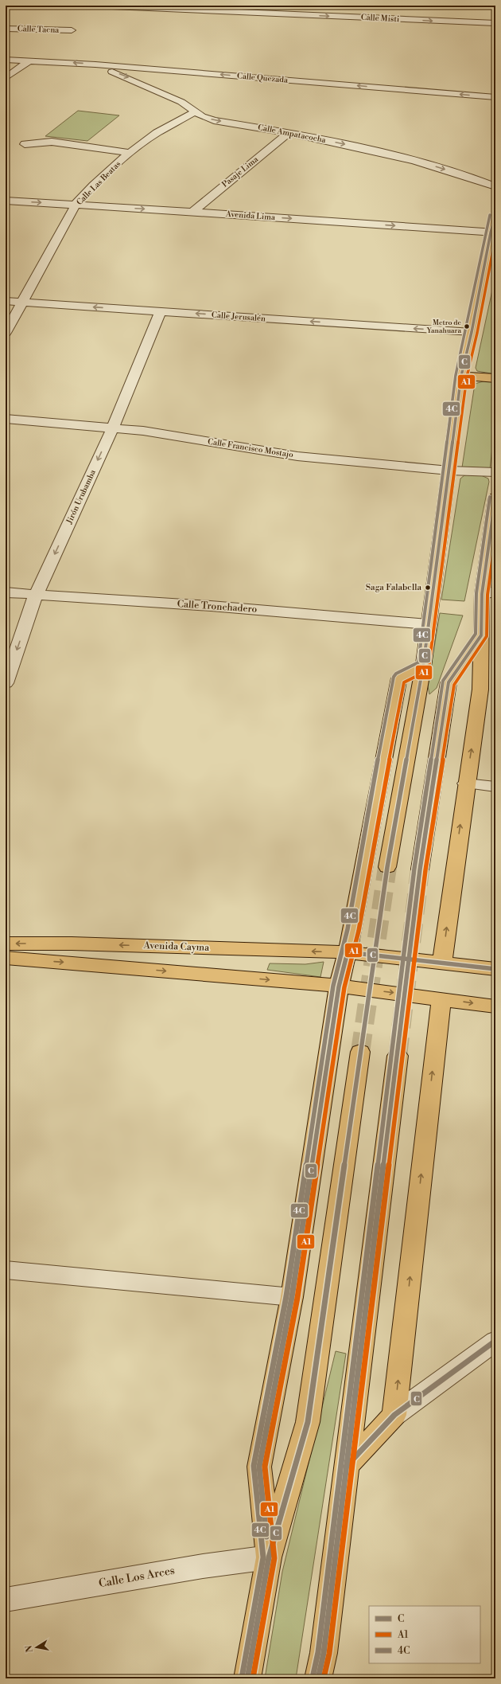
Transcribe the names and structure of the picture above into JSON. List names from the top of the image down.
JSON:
{
  "streets": {
    "main road": ["Avenida Cayma"],
    "street": [
      "Calle Misti",
      "Calle Tacna",
      "Calle Quezada",
      "Calle Ampatacocha",
      "Pasaje Lima",
      "Calle Las Beatas",
      "Avenida Lima",
      "Calle Jerusalén",
      "Calle Francisco Mostajo",
      "Jirón Urubamba",
      "Calle Tronchadero",
      "Calle Los Arces"
    ]
  },
  "crossings": [
    ["Calle Quezada", "Calle Ampatacocha"],
    ["Calle Ampatacocha", "Pasaje Lima"],
    ["Calle Ampatacocha", "Calle Las Beatas"],
    ["Pasaje Lima", "Avenida Lima"],
    ["Calle Las Beatas", "Avenida Lima"],
    ["Calle Las Beatas", "Calle Jerusalén"],
    ["Calle Jerusalén", "Jirón Urubamba"],
    ["Calle Francisco Mostajo", "Jirón Urubamba"],
    ["Jirón Urubamba", "Calle Tronchadero"]
  ],
  "one_way": [
    "Calle Misti",
    "Calle Quezada",
    "Calle Ampatacocha",
    "Avenida Lima",
    "Calle Jerusalén",
    "Jirón Urubamba"
  ],
  "places": ["Metro de Yanahuara", "Saga Falabella"],
  "lines": ["transit line 4C", "transit line C", "transit line A1"],
  "legend": ["C", "A1", "4C"],
  "north": "left"
}
